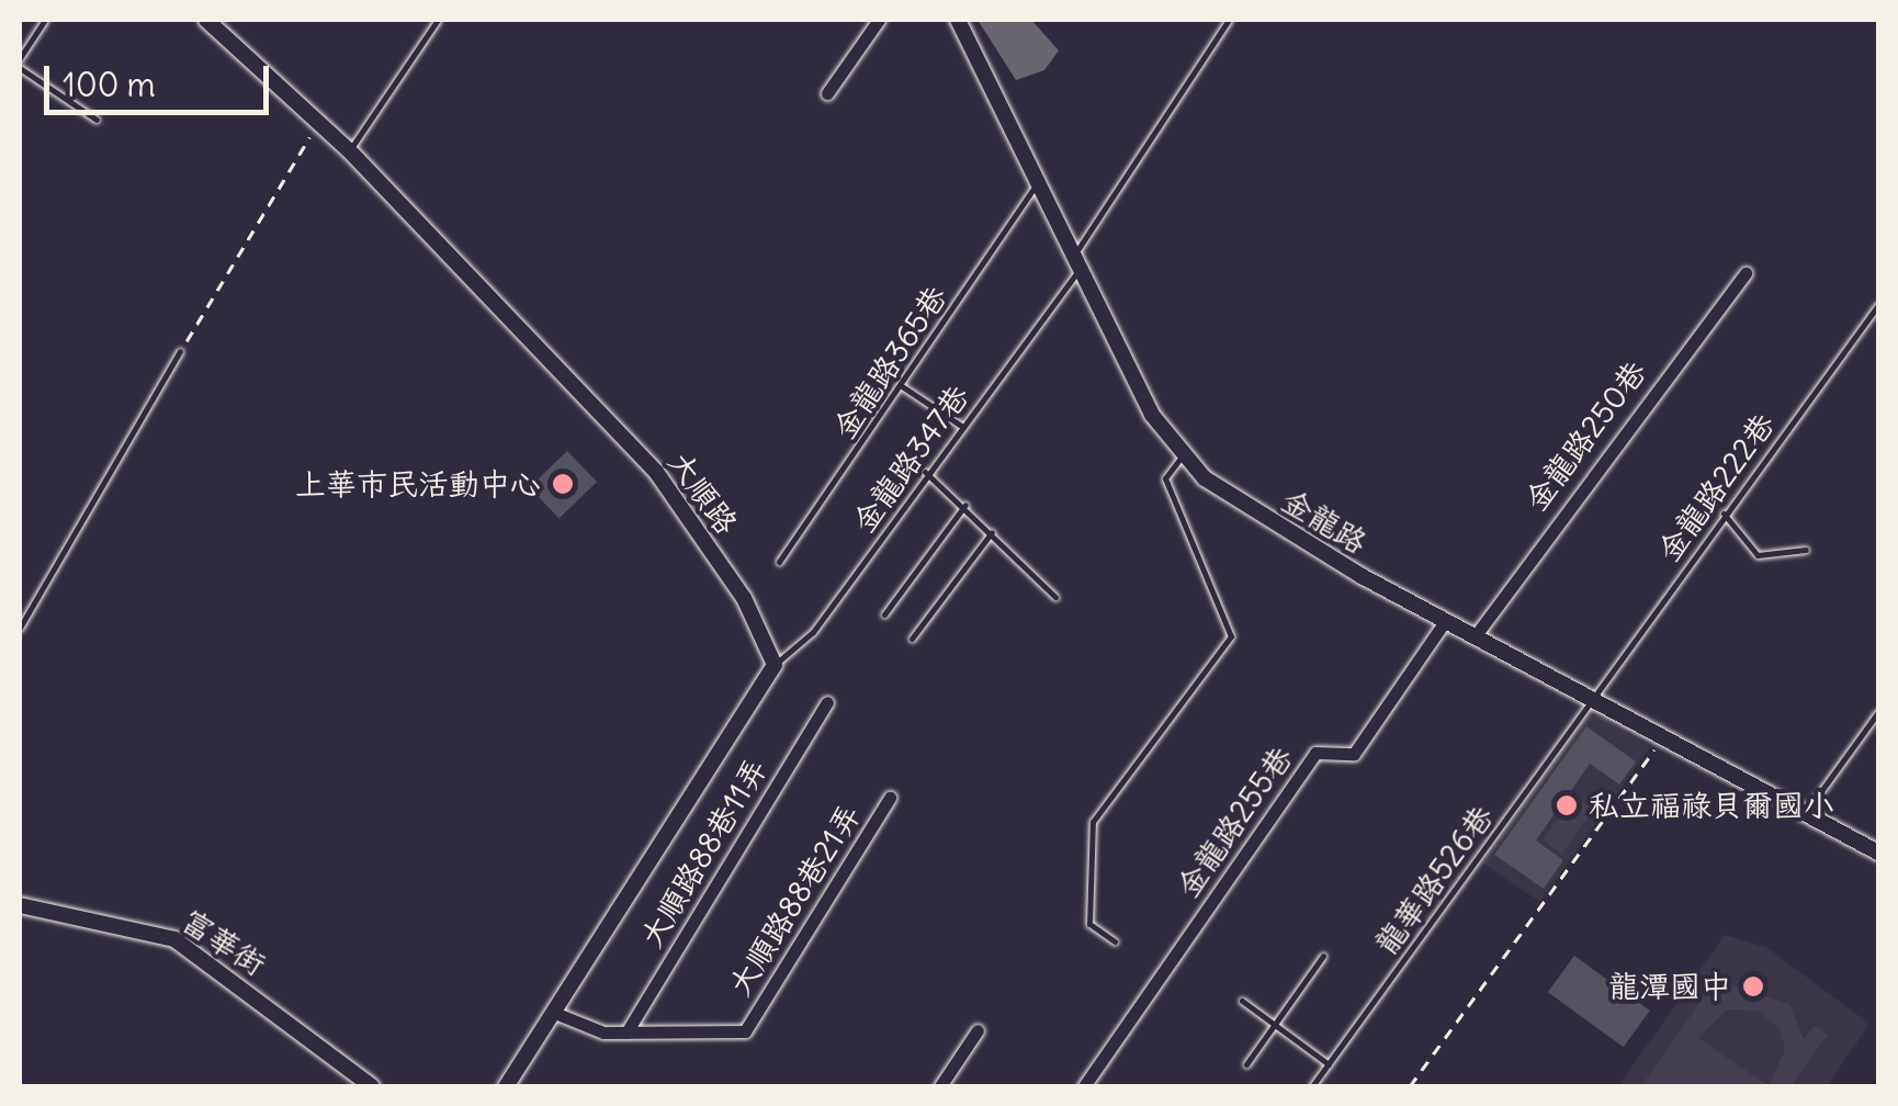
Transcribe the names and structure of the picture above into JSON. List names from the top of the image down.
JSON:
{
  "streets": {
    "street": [
      "金龍路250巷",
      "大順路",
      "金龍路",
      "金龍路255巷",
      "大順路88巷11弄",
      "大順路88巷21弄",
      "富華街"
    ],
    "lane": [
      "金龍路365巷",
      "金龍路347巷",
      "金龍路222巷",
      "龍華路526巷"
    ]
  },
  "crossings": [
    ["金龍路365巷", "金龍路"],
    ["金龍路250巷", "金龍路"],
    ["金龍路347巷", "大順路"],
    ["金龍路347巷", "金龍路"],
    ["金龍路222巷", "金龍路"],
    ["金龍路222巷", "龍華路526巷"],
    ["金龍路", "金龍路255巷"],
    ["金龍路", "龍華路526巷"],
    ["大順路88巷11弄", "大順路88巷21弄"]
  ],
  "places": ["上華市民活動中心", "私立福祿貝爾國小", "龍潭國中"],
  "scale_bar": "100 m"
}
